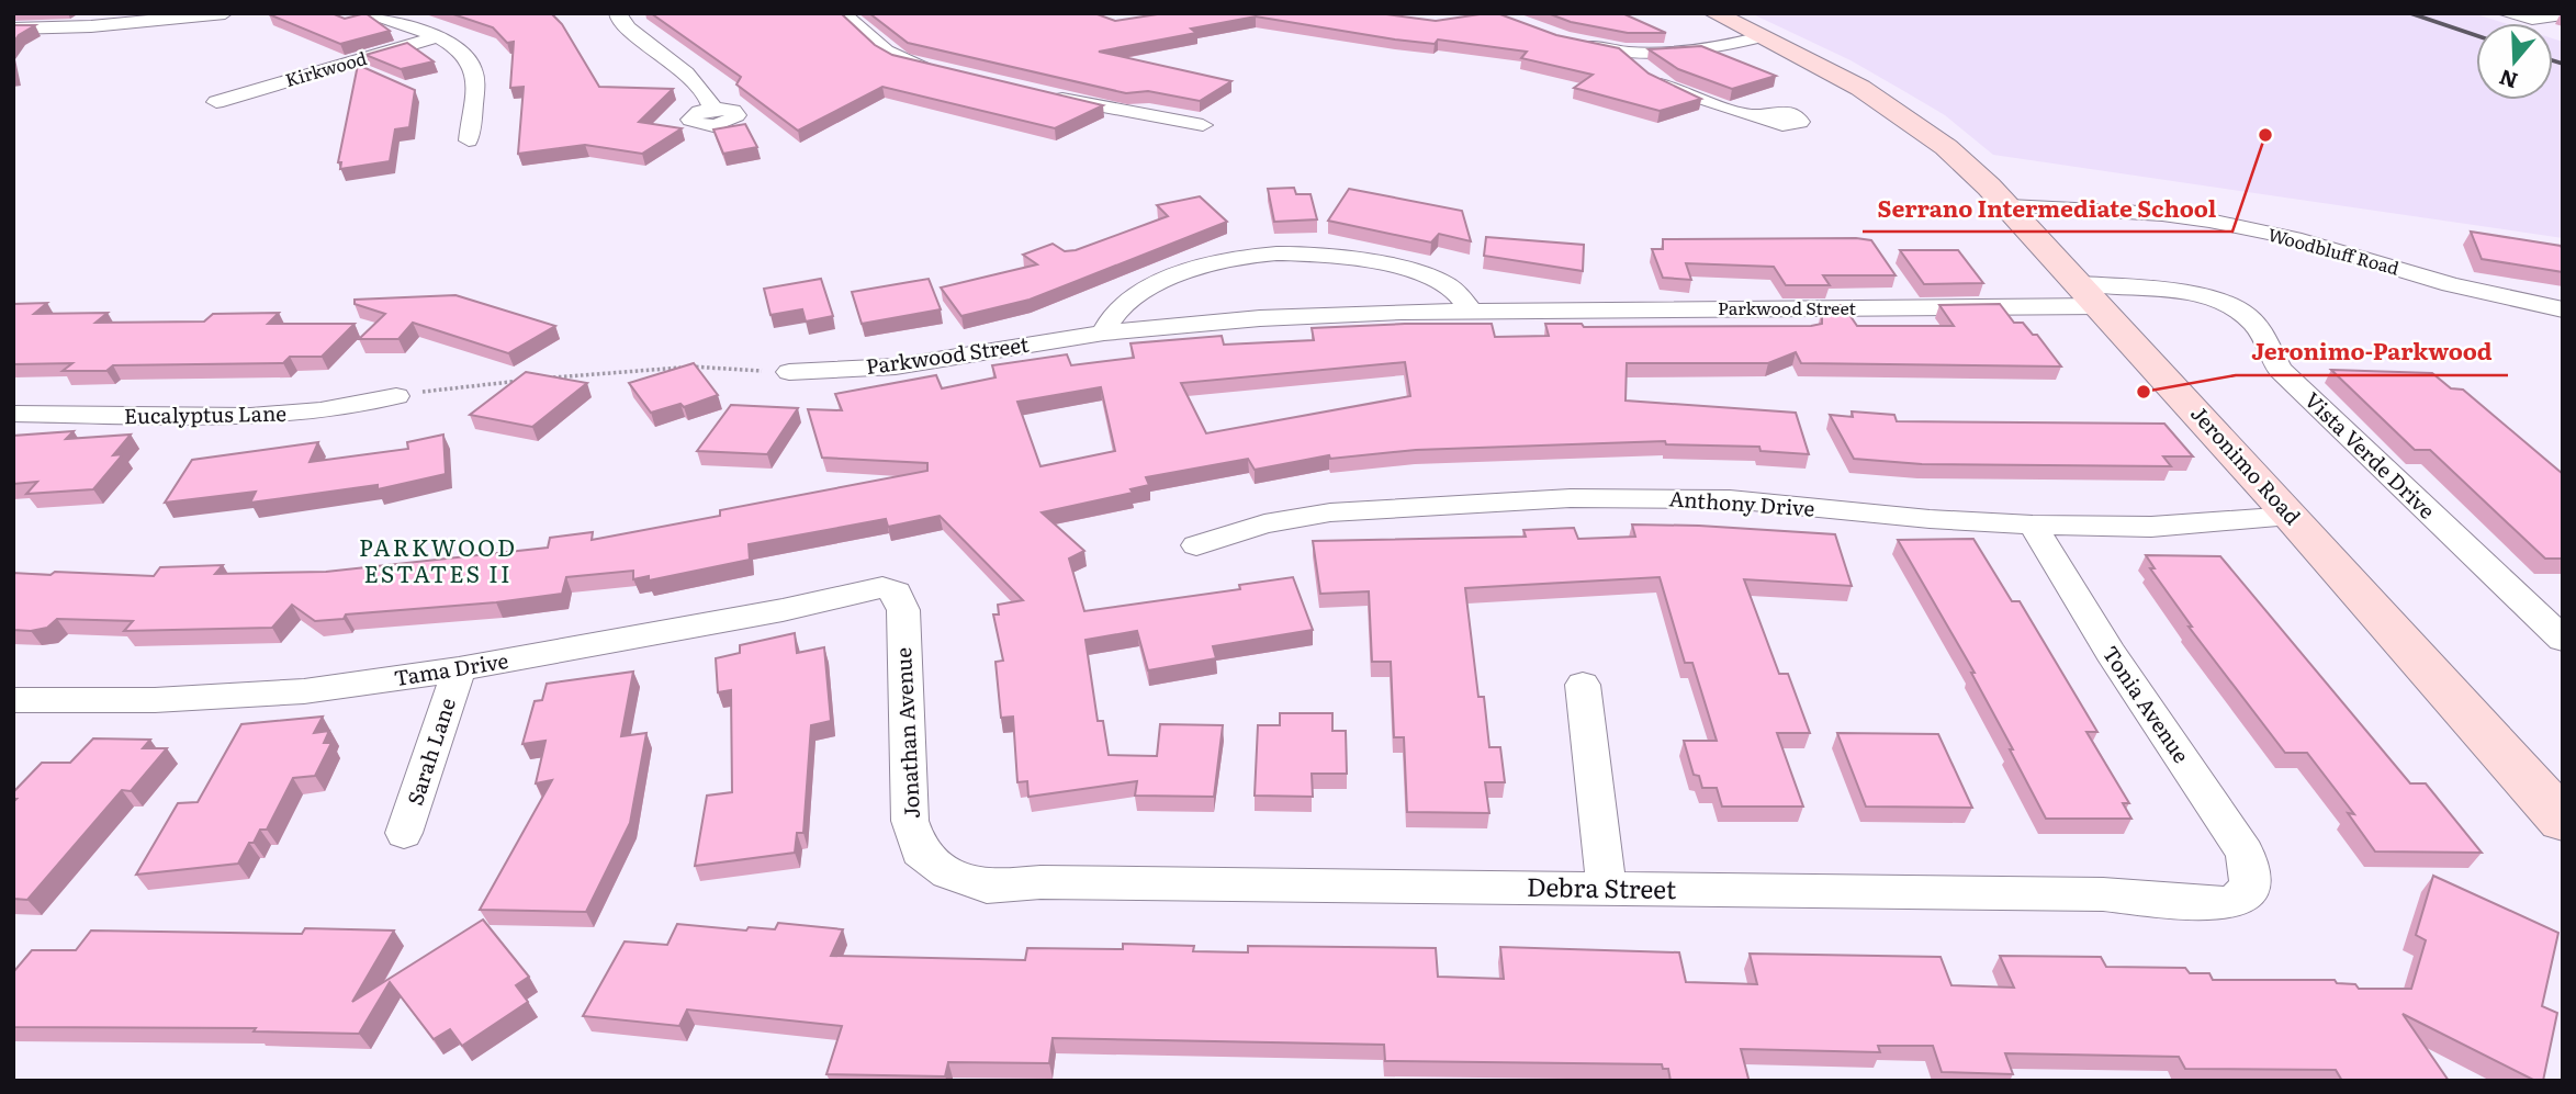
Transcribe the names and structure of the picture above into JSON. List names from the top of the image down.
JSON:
{
  "streets": {
    "main road": ["Jeronimo Road"],
    "street": [
      "Kirkwood",
      "Woodbluff Road",
      "Parkwood Street",
      "Eucalyptus Lane",
      "Vista Verde Drive",
      "Anthony Drive",
      "Tama Drive",
      "Tonia Avenue",
      "Jonathan Avenue",
      "Sarah Lane",
      "Debra Street"
    ]
  },
  "crossings": [
    ["Woodbluff Road", "Jeronimo Road"],
    ["Parkwood Street", "Vista Verde Drive"],
    ["Parkwood Street", "Jeronimo Road"],
    ["Vista Verde Drive", "Jeronimo Road"],
    ["Jeronimo Road", "Anthony Drive"],
    ["Anthony Drive", "Tonia Avenue"],
    ["Tama Drive", "Jonathan Avenue"],
    ["Tama Drive", "Sarah Lane"],
    ["Tonia Avenue", "Debra Street"],
    ["Jonathan Avenue", "Debra Street"]
  ],
  "districts": ["PARKWOOD ESTATES II"],
  "places": ["Serrano Intermediate School", "Jeronimo-Parkwood"],
  "north": "bottom"
}
